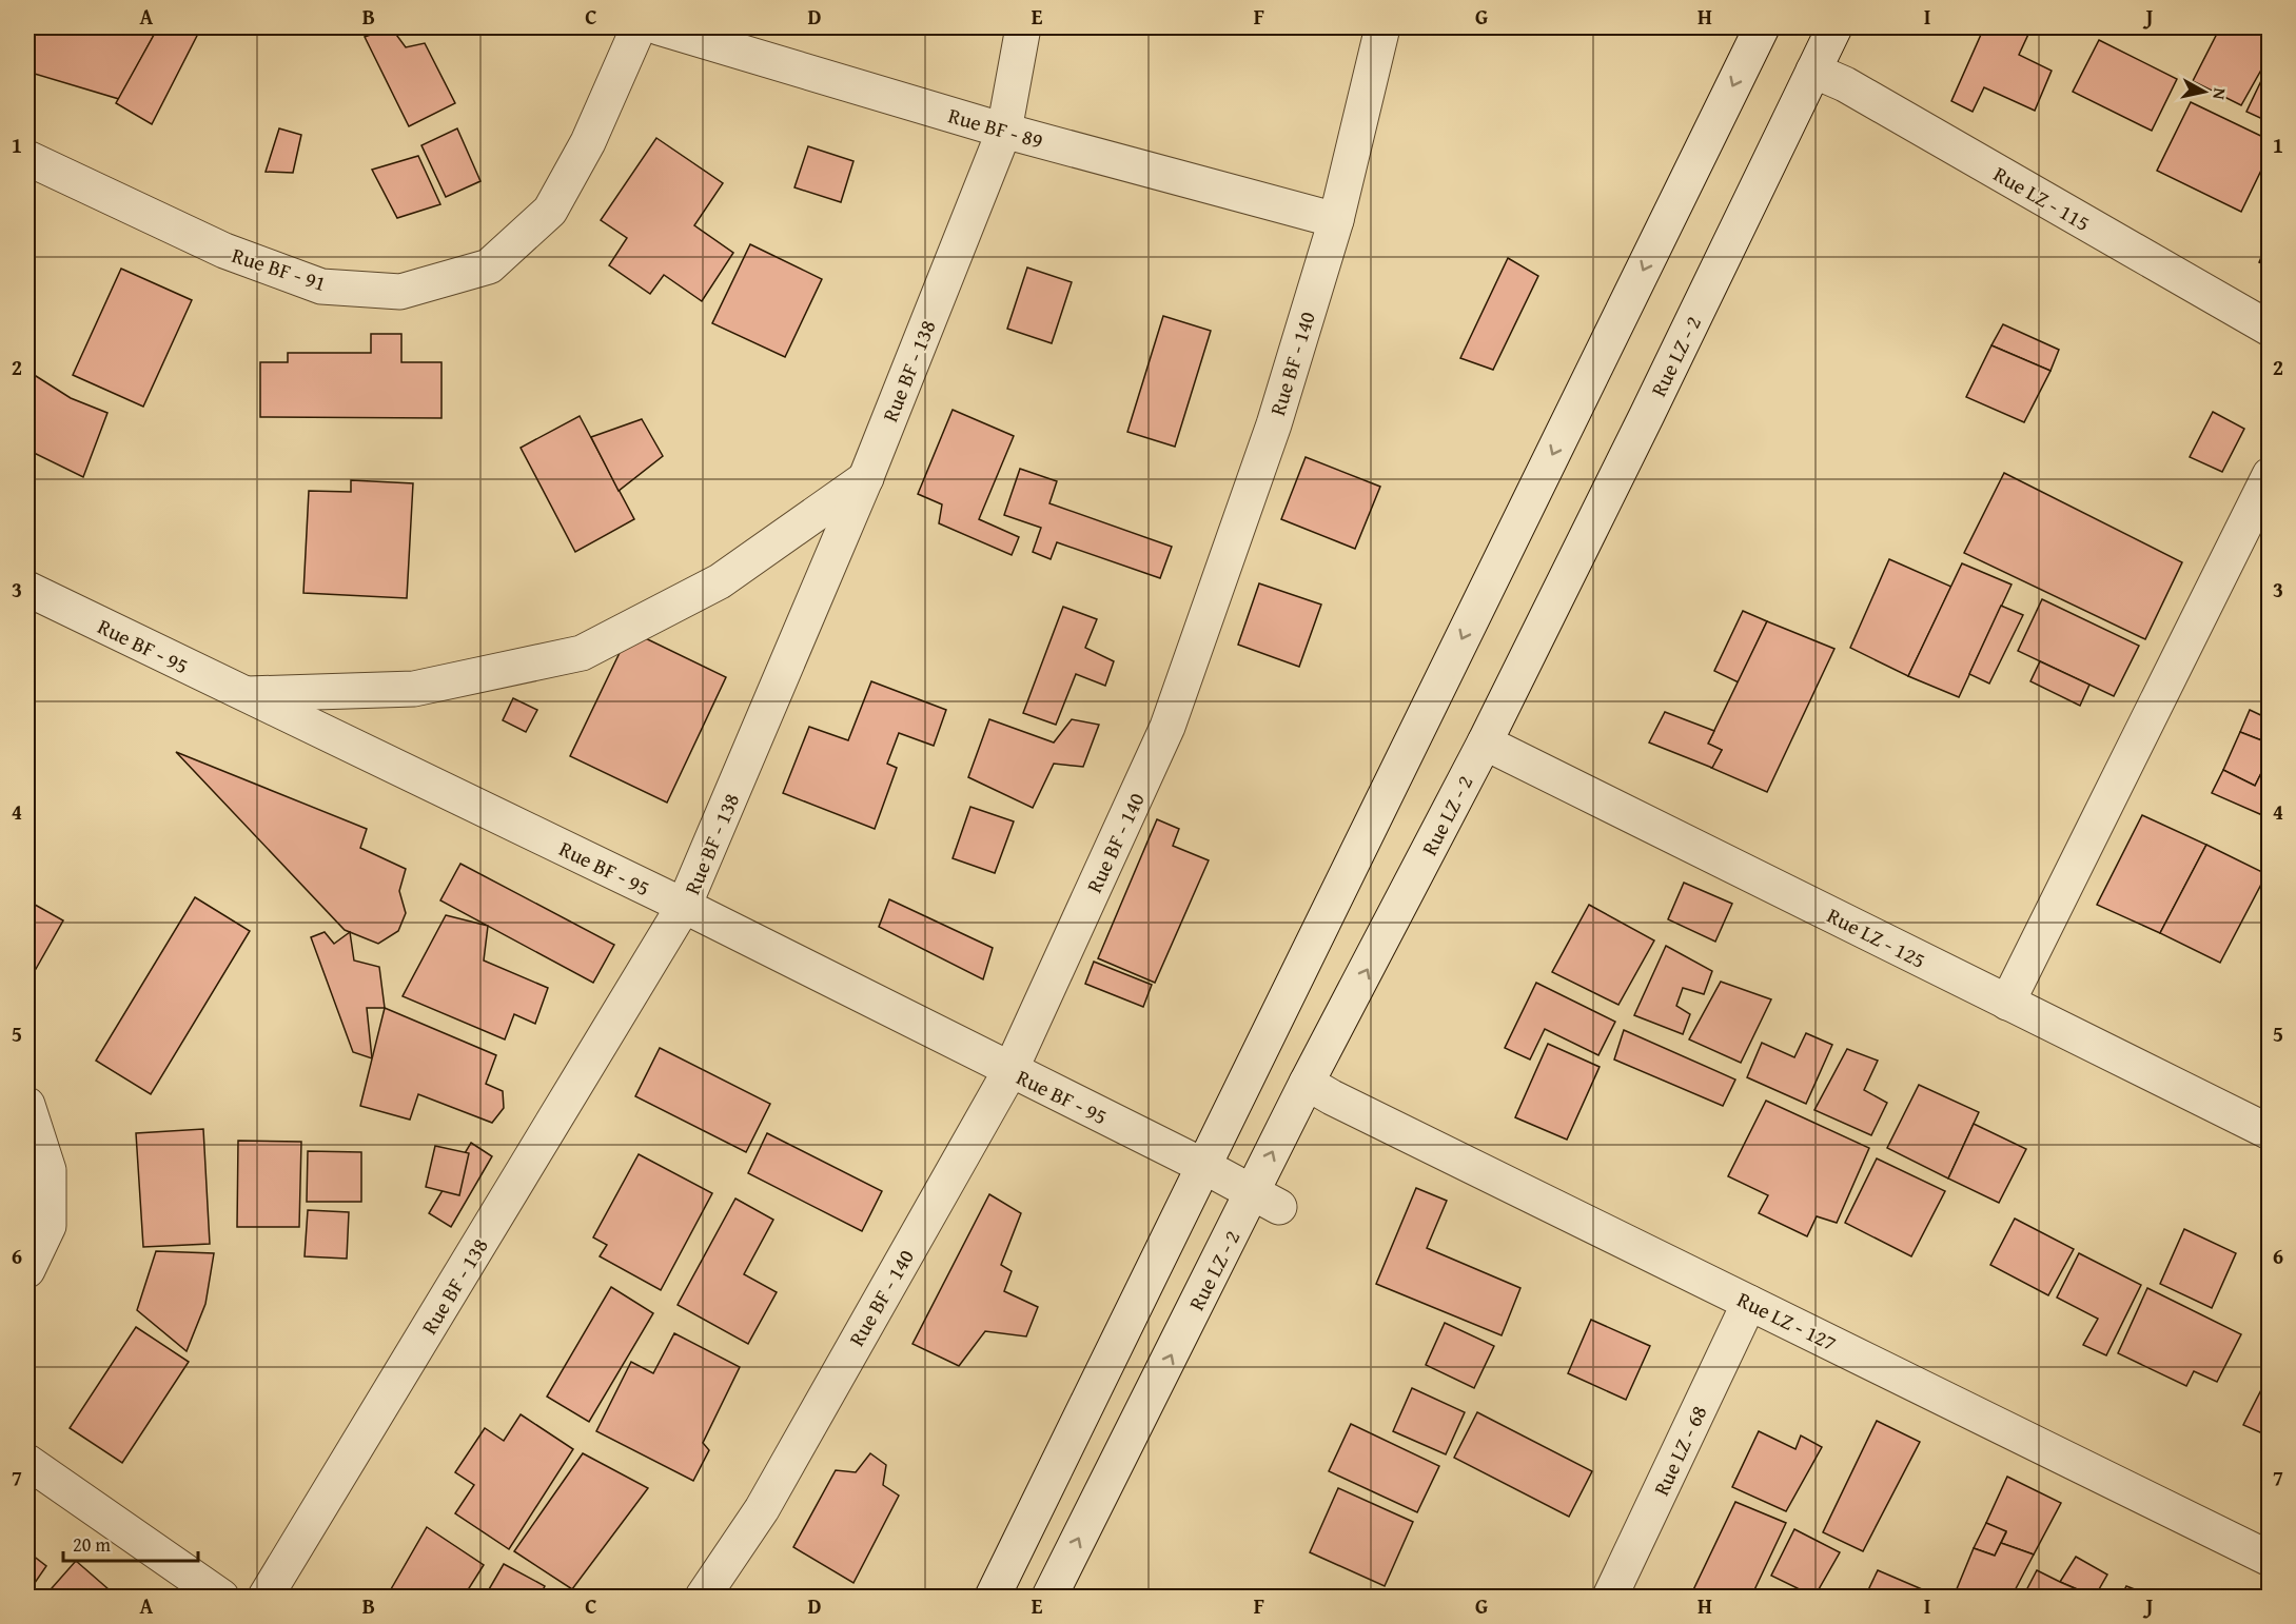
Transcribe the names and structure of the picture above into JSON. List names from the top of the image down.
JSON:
{
  "streets": {
    "street": [
      "Rue BF - 89",
      "Rue LZ - 115",
      "Rue BF - 91",
      "Rue LZ - 2",
      "Rue BF - 140",
      "Rue BF - 138",
      "Rue BF - 95",
      "Rue LZ - 125",
      "Rue LZ - 127",
      "Rue LZ - 68"
    ]
  },
  "crossings": [
    ["Rue BF - 89", "Rue BF - 140"],
    ["Rue BF - 89", "Rue BF - 138"],
    ["Rue LZ - 115", "Rue LZ - 2"],
    ["Rue LZ - 2", "Rue BF - 95"],
    ["Rue LZ - 2", "Rue LZ - 125"],
    ["Rue LZ - 2", "Rue LZ - 127"],
    ["Rue BF - 140", "Rue BF - 95"],
    ["Rue BF - 138", "Rue BF - 95"],
    ["Rue LZ - 127", "Rue LZ - 68"]
  ],
  "scale_bar": "20 m",
  "north": "right",
  "grid": {
    "columns": [
      "A",
      "B",
      "C",
      "D",
      "E",
      "F",
      "G",
      "H",
      "I",
      "J"
    ],
    "rows": [
      "1",
      "2",
      "3",
      "4",
      "5",
      "6",
      "7"
    ]
  }
}
